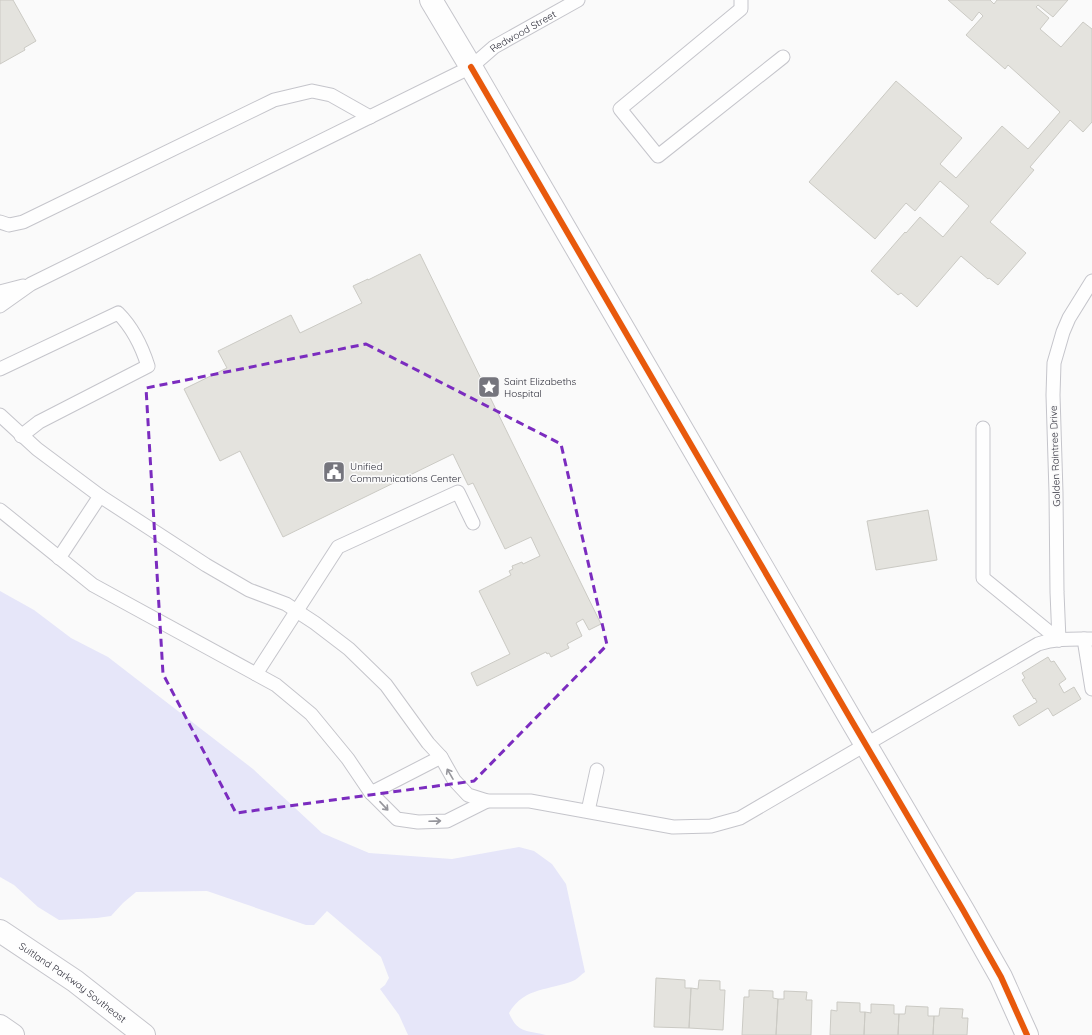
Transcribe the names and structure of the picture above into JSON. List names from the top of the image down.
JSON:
{
  "streets": {
    "main road": ["Suitland Parkway Southeast"],
    "lane": ["Redwood Street", "Golden Raintree Drive"]
  },
  "places": {
    "place": ["Saint Elizabeths Hospital"],
    "public building": ["Unified Communications Center"]
  }
}
